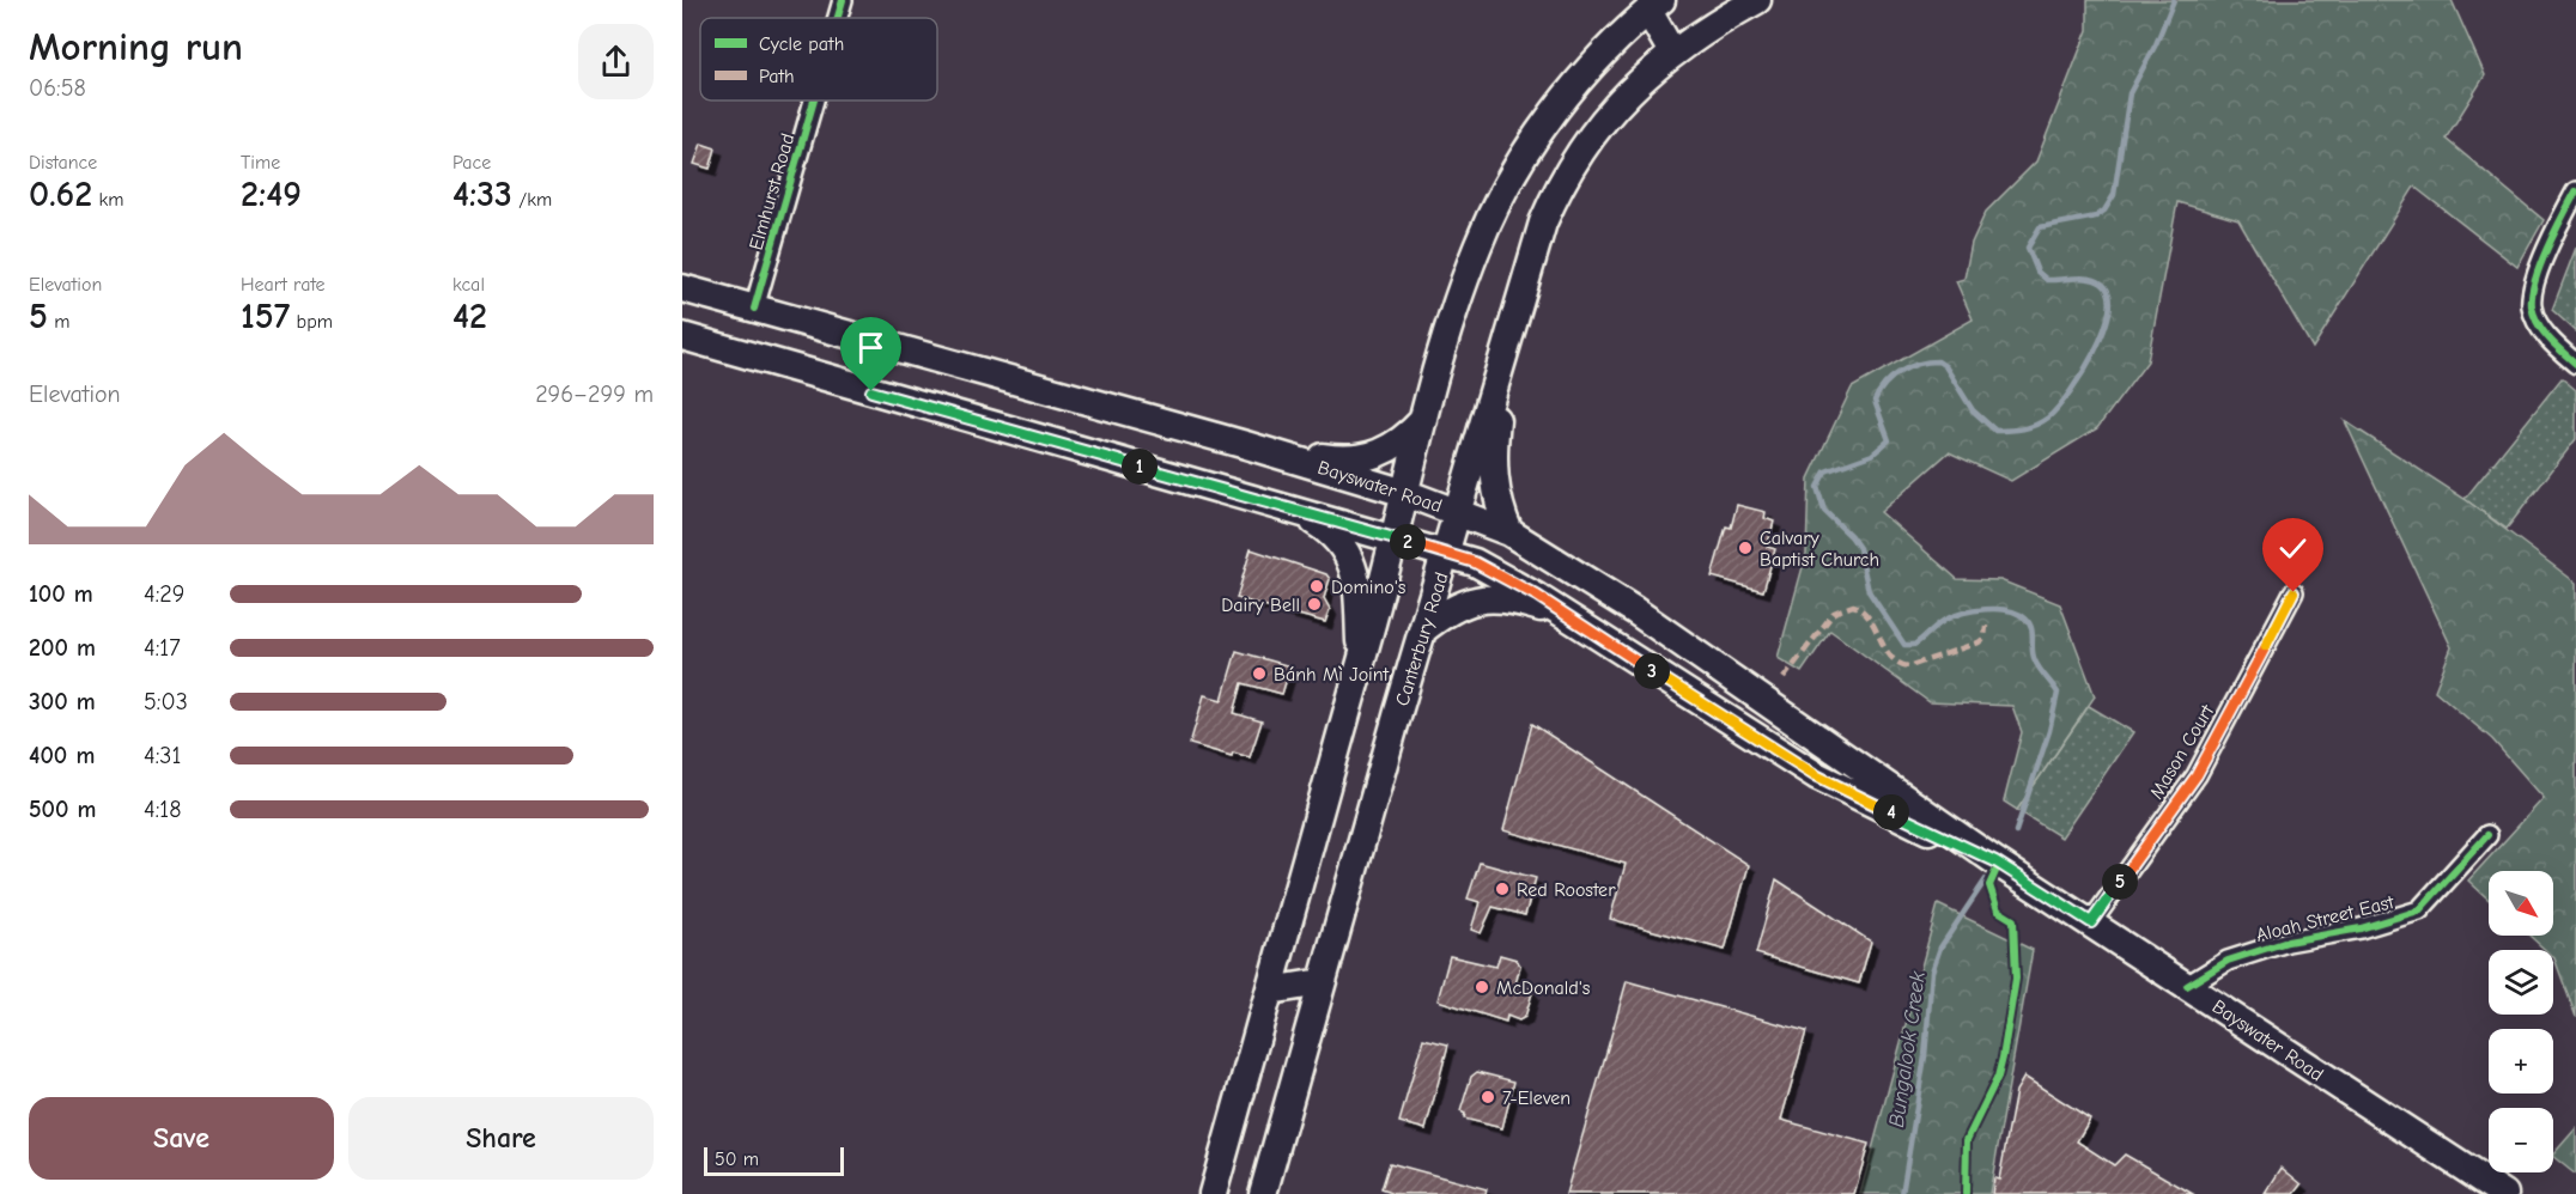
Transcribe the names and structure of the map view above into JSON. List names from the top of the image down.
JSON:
{
  "streets": {
    "main road": ["Bayswater Road", "Canterbury Road"],
    "street": ["Elmhurst Road", "Mason Court", "Aloah Street East"]
  },
  "crossings": [
    ["Elmhurst Road", "Bayswater Road"],
    ["Bayswater Road", "Canterbury Road"],
    ["Bayswater Road", "Mason Court"],
    ["Bayswater Road", "Aloah Street East"]
  ],
  "water": ["Bungalook Creek"],
  "places": [
    "Calvary Baptist Church",
    "Domino's",
    "Dairy Bell",
    "Bánh Mì Joint",
    "Red Rooster",
    "McDonald's",
    "7-Eleven"
  ],
  "legend": ["Cycle path", "Path"],
  "scale_bar": "50 m",
  "north": "bottom right",
  "page": {
    "heading": ["Morning run", "06:58"],
    "stats": [
      ["Distance", "0.62 km"],
      ["Time", "2:49"],
      ["Pace", "4:33 /km"],
      ["Elevation", "5 m"],
      ["Heart rate", "157 bpm"],
      ["kcal", "42"]
    ],
    "chart": ["Elevation", "296–299 m"],
    "pins": [
      "1",
      "2",
      "3",
      "4",
      "5"
    ],
    "list": [
      {
        "name": "100 m",
        "note": "4:29"
      },
      {
        "name": "200 m",
        "note": "4:17"
      },
      {
        "name": "300 m",
        "note": "5:03"
      },
      {
        "name": "400 m",
        "note": "4:31"
      },
      {
        "name": "500 m",
        "note": "4:18"
      }
    ],
    "map_buttons": ["+", "−"],
    "buttons": ["Save", "Share"],
    "scale": "50 m"
  }
}
